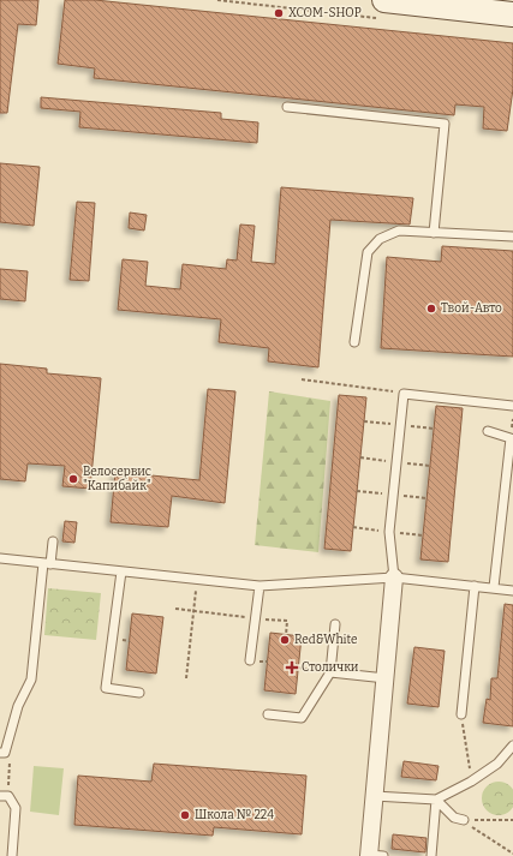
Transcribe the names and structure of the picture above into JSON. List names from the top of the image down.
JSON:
{
  "places": {
    "other": [
      "XCOM-SHOP",
      "Твой-Авто",
      "Велосервис \"Капибайк\"",
      "Red&White",
      "Школа № 224"
    ],
    "health": ["Столички"]
  }
}
